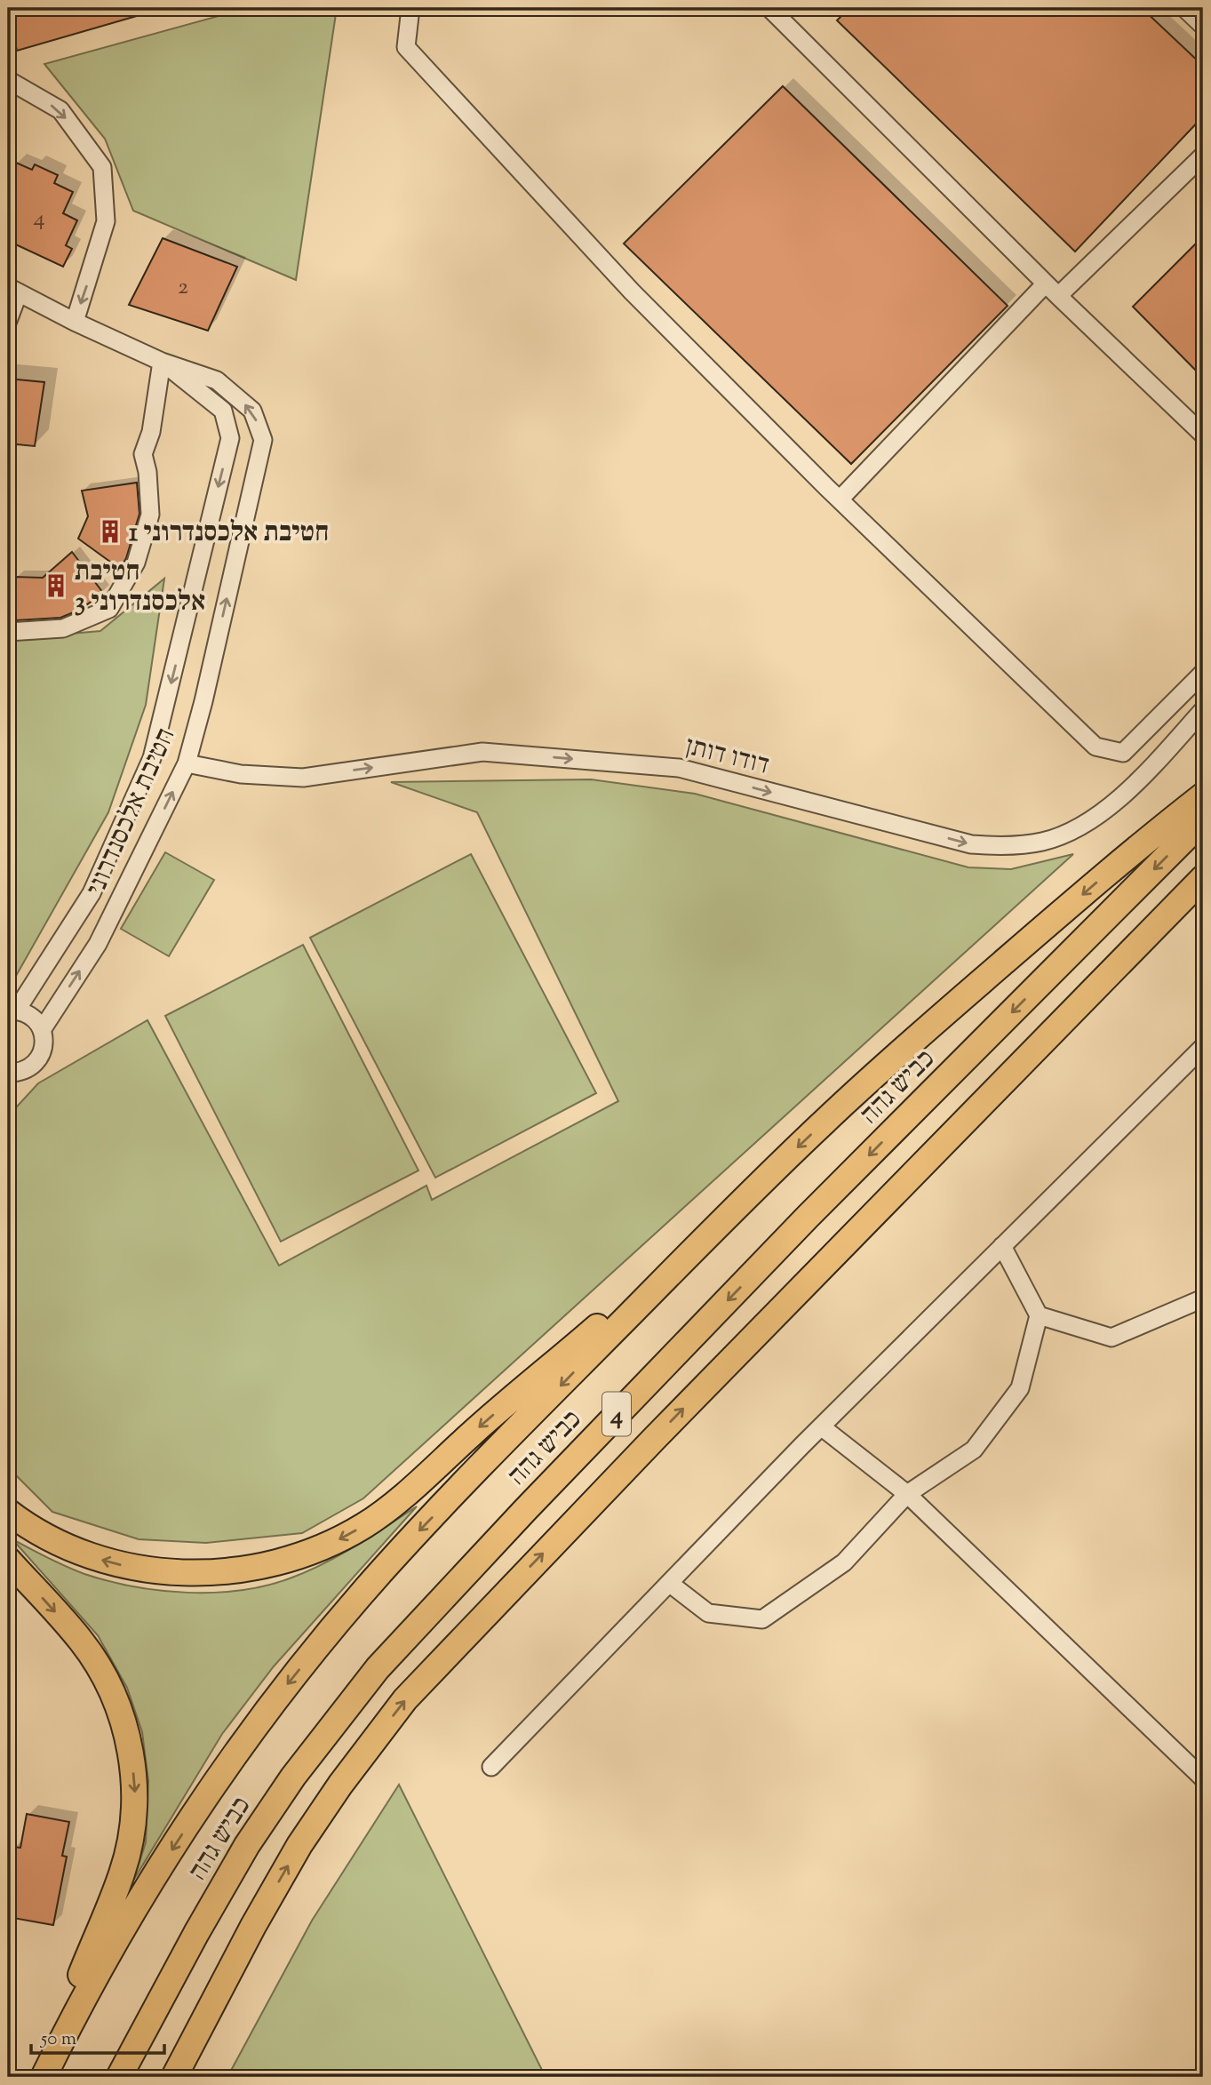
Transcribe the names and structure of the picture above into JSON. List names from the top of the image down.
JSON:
{
  "streets": {
    "highway": ["כביש גהה", "4"],
    "street": ["דודו דותן", "חטיבת אלכסנדרוני"]
  },
  "crossings": [
    ["דודו דותן", "חטיבת אלכסנדרוני"]
  ],
  "one_way": ["דודו דותן"],
  "places": {
    "building": ["חטיבת אלכסנדרוני 1", "חטיבת אלכסנדרוני 3"]
  },
  "house_numbers": ["4", "2"],
  "scale_bar": "50 m"
}
